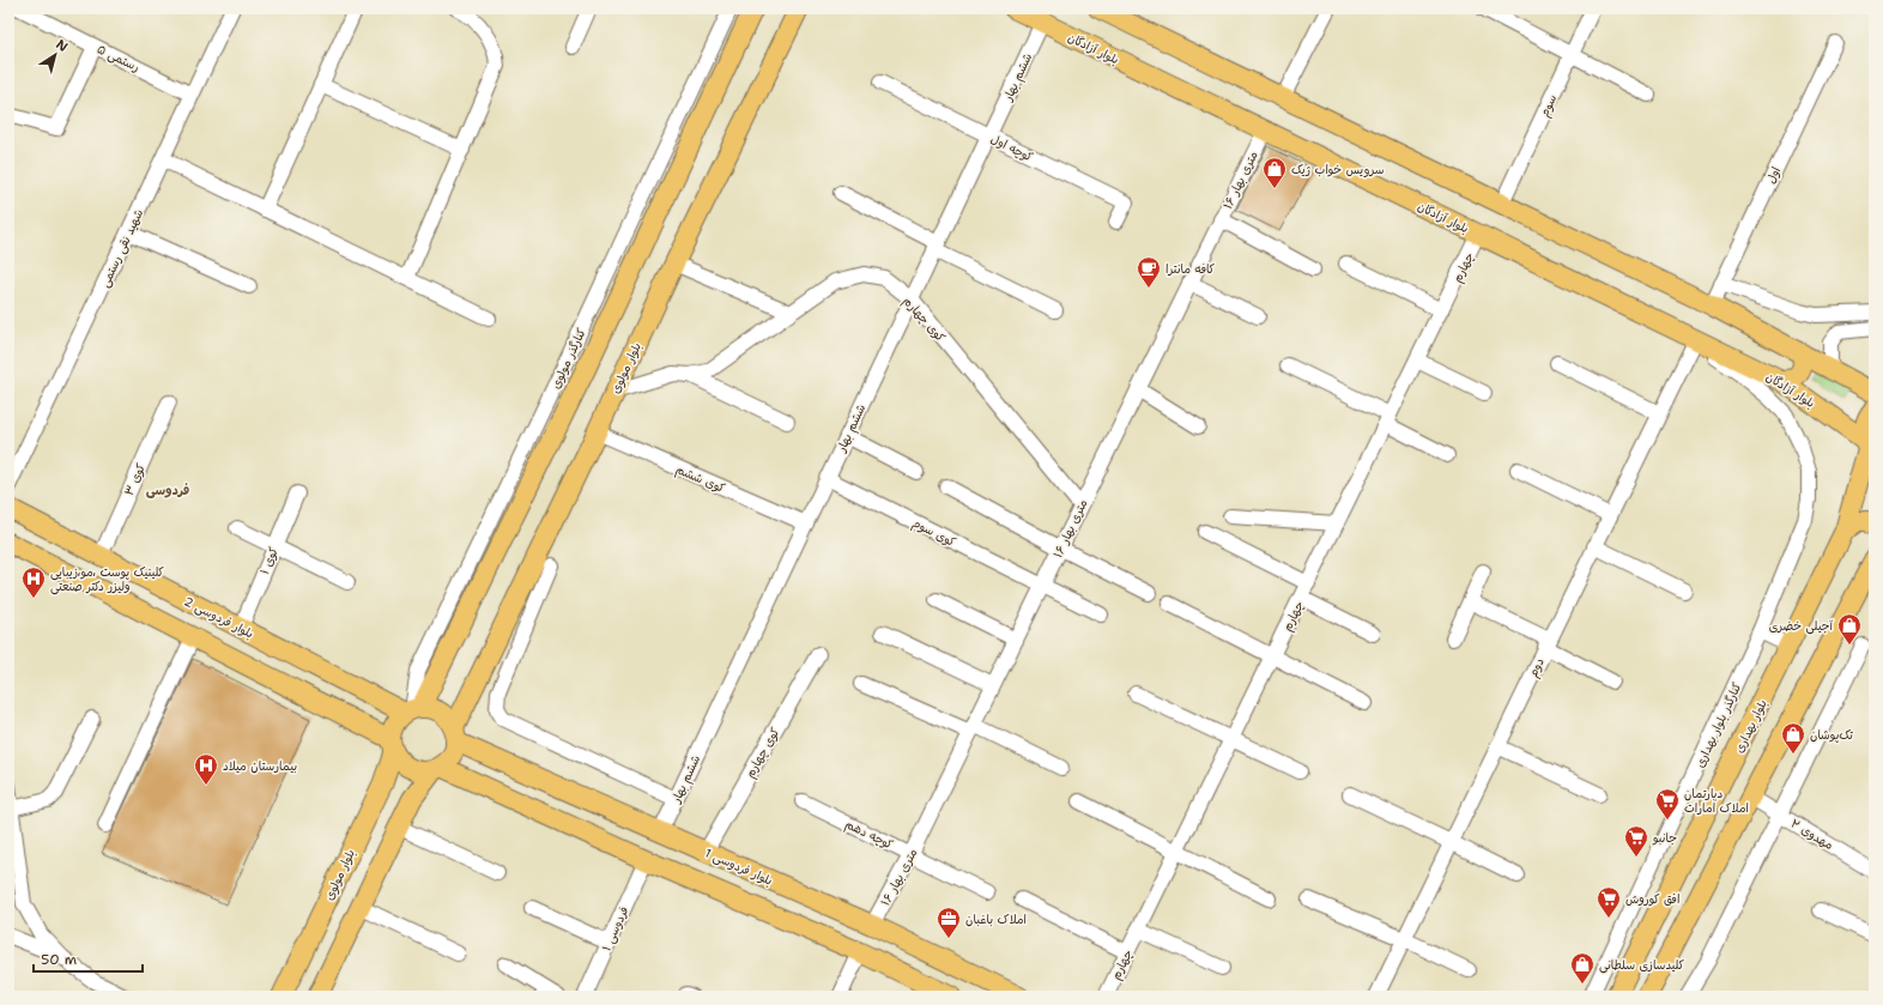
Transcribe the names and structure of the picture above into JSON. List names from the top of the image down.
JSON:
{
  "streets": {
    "main road": [
      "بلوار آزادگان",
      "بلوار مولوی",
      "بلوار فردوسی 2",
      "بلوار بهداری",
      "بلوار فردوسی 1"
    ],
    "street": [
      "رستمی ۵",
      "ششم بهار",
      "سوم",
      "کوچه اول",
      "اول",
      "۱۶ متری بهار",
      "شهید نقی رستمی",
      "چهارم",
      "کوی چهارم",
      "کنارگذر مولوی",
      "کوی ششم",
      "کوی ۳",
      "کوی سوم",
      "کوی ۱",
      "دوم",
      "کنارگذر بلوار بهداری",
      "کوچه دهم",
      "مهدوی ۲",
      "فردوسی ۱"
    ]
  },
  "crossings": [
    ["بلوار آزادگان", "ششم بهار"],
    ["بلوار آزادگان", "۱۶ متری بهار"],
    ["بلوار آزادگان", "چهارم"],
    ["بلوار آزادگان", "دوم"],
    ["بلوار آزادگان", "کنارگذر بلوار بهداری"],
    ["بلوار آزادگان", "بلوار بهداری"],
    ["رستمی ۵", "شهید نقی رستمی"],
    ["ششم بهار", "کوچه اول"],
    ["ششم بهار", "کوی چهارم"],
    ["ششم بهار", "کوی ششم"],
    ["ششم بهار", "کوی سوم"],
    ["ششم بهار", "بلوار فردوسی 1"],
    ["۱۶ متری بهار", "کوی چهارم"],
    ["۱۶ متری بهار", "کوی سوم"],
    ["۱۶ متری بهار", "کوچه دهم"],
    ["۱۶ متری بهار", "بلوار فردوسی 1"],
    ["کوی چهارم", "بلوار مولوی"],
    ["کوی چهارم", "بلوار فردوسی 1"],
    ["کنارگذر مولوی", "بلوار مولوی"],
    ["کنارگذر مولوی", "بلوار فردوسی 2"],
    ["کنارگذر مولوی", "بلوار فردوسی 1"],
    ["بلوار مولوی", "کوی ششم"],
    ["بلوار مولوی", "بلوار فردوسی 2"],
    ["بلوار مولوی", "بلوار فردوسی 1"],
    ["کوی ۳", "بلوار فردوسی 2"],
    ["کوی ۱", "بلوار فردوسی 2"],
    ["بلوار فردوسی 2", "بلوار فردوسی 1"],
    ["دوم", "کنارگذر بلوار بهداری"]
  ],
  "districts": ["فردوسی"],
  "places": {
    "shop": [
      "سرویس خواب ژیک",
      "آجیلی خضری",
      "تک‌پوشان",
      "کلیدسازی سلطانی"
    ],
    "cafe": ["کافه مانترا"],
    "hospital": ["کلینیک پوست ،مو،زیبایی ولیزر دکتر صنعتی", "بیمارستان میلاد"],
    "supermarket": ["دپارتمان املاک امارات", "جانبو", "افق کوروش"],
    "office": ["املاک باغبان"]
  },
  "scale_bar": "50 m",
  "north": "top right"
}
